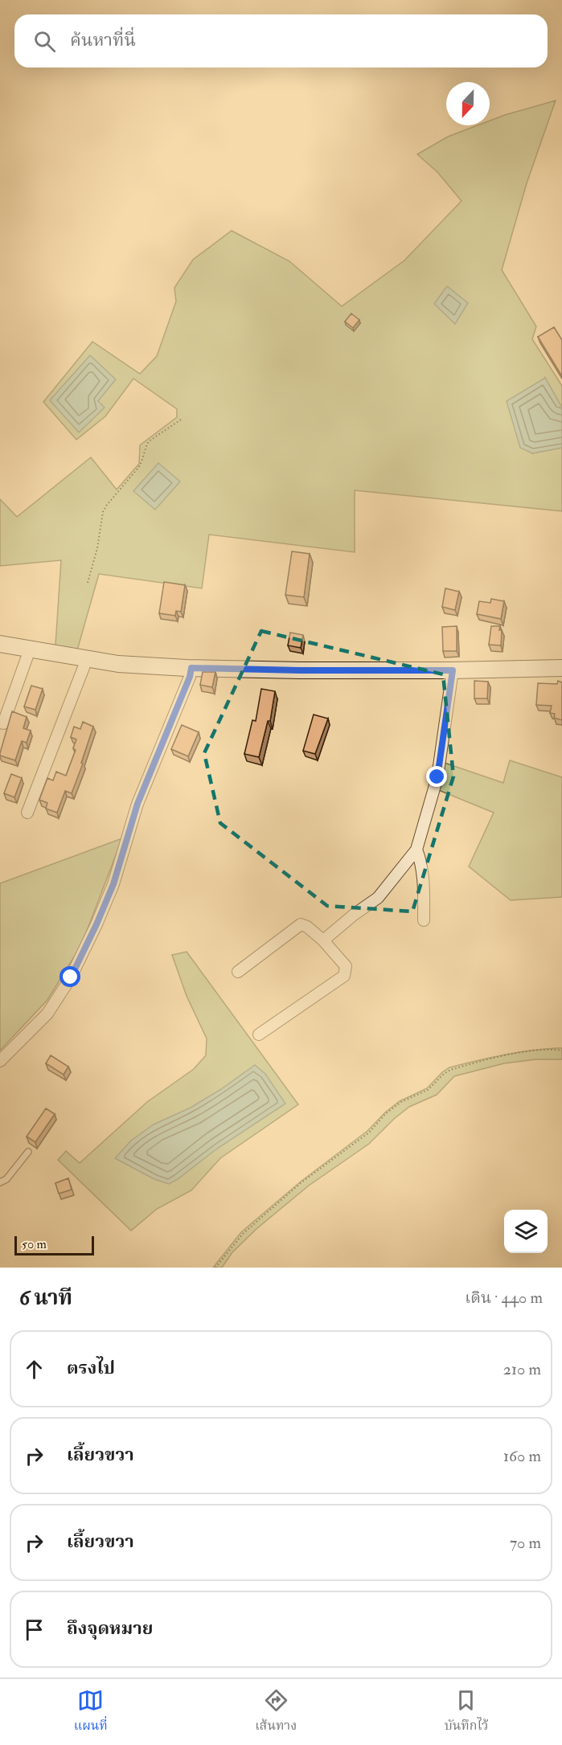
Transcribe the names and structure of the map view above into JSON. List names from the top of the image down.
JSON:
{
  "scale_bar": "50 m",
  "north": "bottom",
  "page": {
    "search": "ค้นหาที่นี่",
    "scale": "50 m",
    "heading": ["6 นาที", "เดิน · 440 m"],
    "list": [
      ["ตรงไป", "210 m"],
      ["เลี้ยวขวา", "160 m"],
      ["เลี้ยวขวา", "70 m"],
      "ถึงจุดหมาย"
    ],
    "nav": ["แผนที่", "เส้นทาง", "บันทึกไว้"]
  }
}
